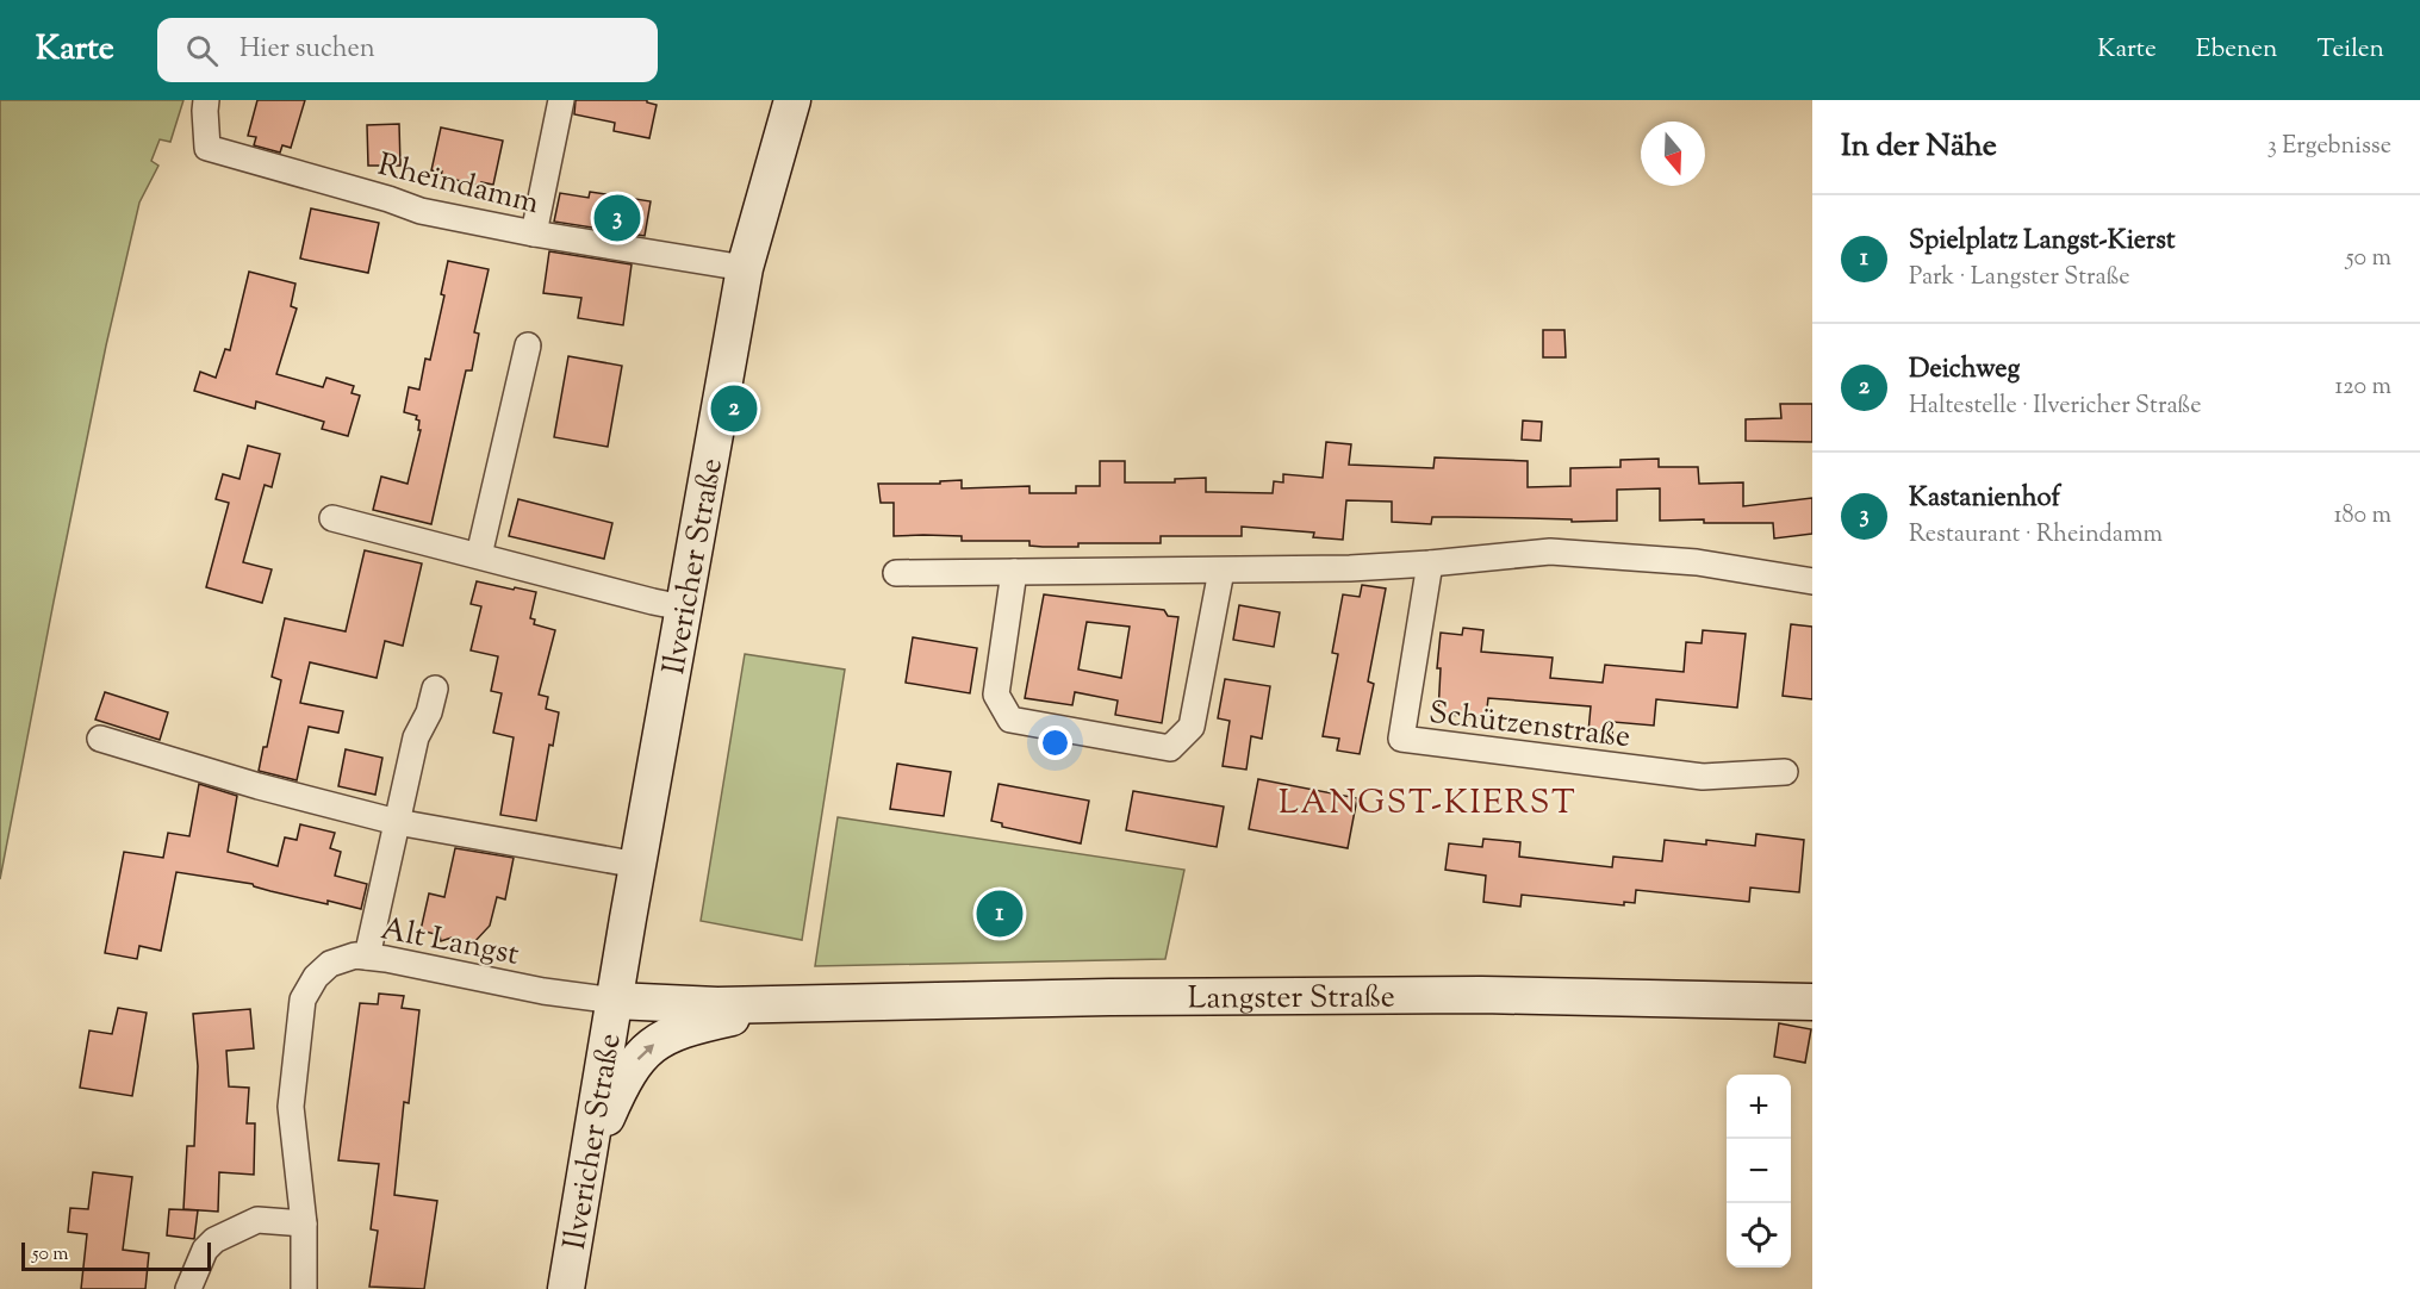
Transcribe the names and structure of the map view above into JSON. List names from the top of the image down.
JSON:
{
  "streets": {
    "street": [
      "Rheindamm",
      "Ilvericher Straße",
      "Schützenstraße",
      "Alt Langst",
      "Langster Straße"
    ]
  },
  "crossings": [
    ["Rheindamm", "Ilvericher Straße"],
    ["Ilvericher Straße", "Alt Langst"],
    ["Ilvericher Straße", "Langster Straße"],
    ["Alt Langst", "Langster Straße"]
  ],
  "districts": ["LANGST-KIERST"],
  "scale_bar": "50 m",
  "north": "bottom",
  "page": {
    "header": "Karte",
    "search": "Hier suchen",
    "nav": ["Karte", "Ebenen", "Teilen"],
    "heading": ["In der Nähe", "3 Ergebnisse"],
    "pins": ["3", "2", "1"],
    "list": [
      {
        "mark": "1",
        "name": "Spielplatz Langst-Kierst",
        "note": "Park · Langster Straße",
        "value": "50 m"
      },
      {
        "mark": "2",
        "name": "Deichweg",
        "note": "Haltestelle · Ilvericher Straße",
        "value": "120 m"
      },
      {
        "mark": "3",
        "name": "Kastanienhof",
        "note": "Restaurant · Rheindamm",
        "value": "180 m"
      }
    ],
    "map_buttons": ["+", "−"],
    "scale": "50 m"
  }
}
